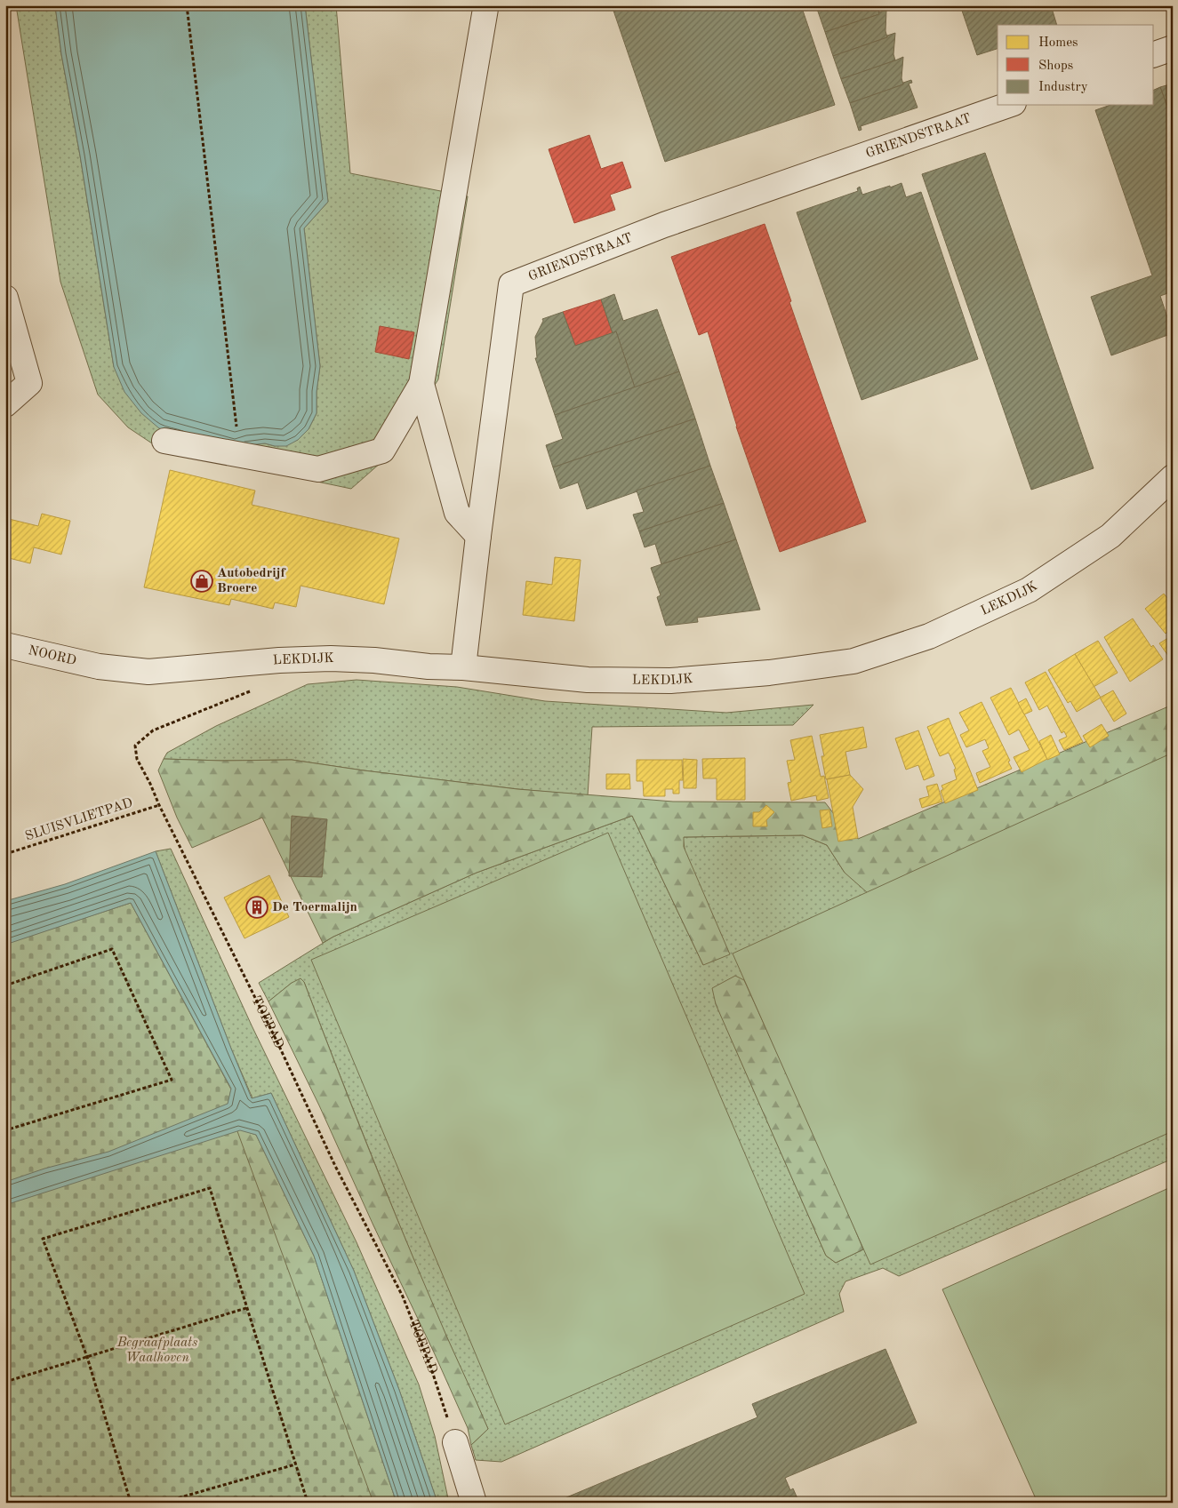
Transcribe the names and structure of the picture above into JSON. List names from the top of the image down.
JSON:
{
  "streets": {
    "street": ["GRIENDSTRAAT", "LEKDIJK", "NOORD"],
    "path": ["SLUISVLIETPAD", "TOEPAD"]
  },
  "crossings": [
    ["GRIENDSTRAAT", "LEKDIJK"],
    ["LEKDIJK", "NOORD"],
    ["SLUISVLIETPAD", "TOEPAD"]
  ],
  "parks": ["Begraafplaats Waalhoven"],
  "places": {
    "shop": ["Autobedrijf Broere"],
    "building": ["De Toermalijn"]
  },
  "legend": ["Homes", "Shops", "Industry"]
}
